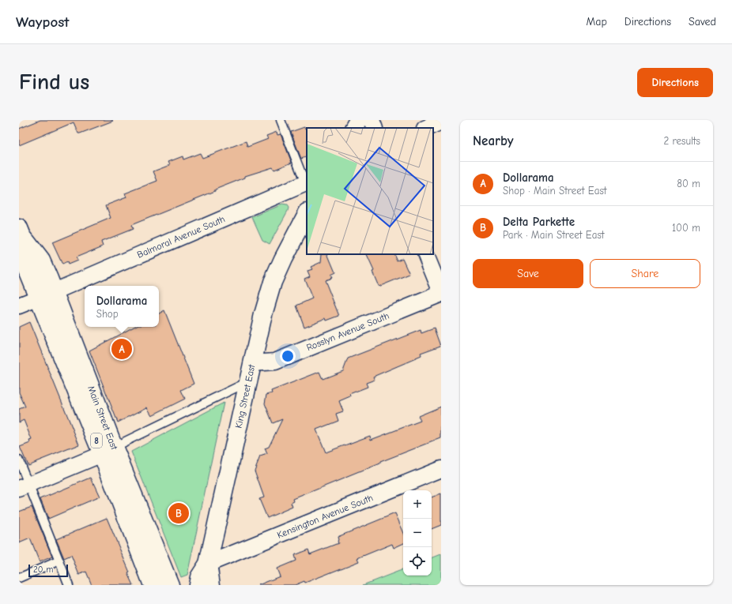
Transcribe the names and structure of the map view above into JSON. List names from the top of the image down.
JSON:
{
  "streets": {
    "main road": ["King Street East", "Main Street East", "8"],
    "street": ["Balmoral Avenue South", "Rosslyn Avenue South", "Kensington Avenue South"]
  },
  "crossings": [
    ["Balmoral Avenue South", "Main Street East"],
    ["Rosslyn Avenue South", "King Street East"],
    ["King Street East", "Kensington Avenue South"]
  ],
  "scale_bar": "20 m",
  "page": {
    "header": "Waypost",
    "nav": ["Map", "Directions", "Saved"],
    "buttons": [
      "Directions",
      ["Save", "Share"]
    ],
    "title": "Find us",
    "heading": ["Nearby", "2 results"],
    "list": [
      {
        "mark": "A",
        "name": "Dollarama",
        "note": "Shop · Main Street East",
        "value": "80 m"
      },
      {
        "mark": "B",
        "name": "Delta Parkette",
        "note": "Park · Main Street East",
        "value": "100 m"
      }
    ],
    "popup": ["Dollarama", "Shop"],
    "pins": ["A", "B"],
    "map_buttons": ["+", "−"],
    "scale": "20 m"
  }
}
